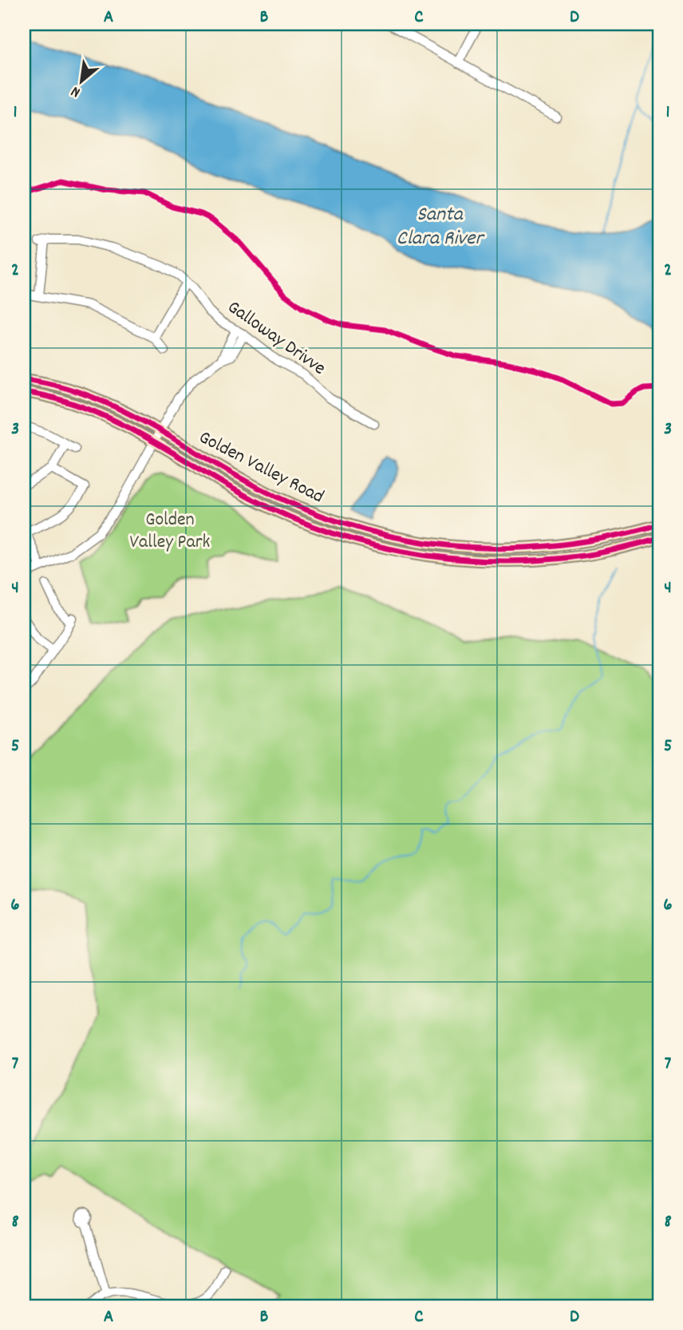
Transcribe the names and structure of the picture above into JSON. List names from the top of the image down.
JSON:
{
  "streets": {
    "main road": ["Golden Valley Road"],
    "street": ["Galloway Drivve"]
  },
  "water": ["Santa Clara River"],
  "parks": ["Golden Valley Park"],
  "north": "bottom left",
  "grid": {
    "columns": [
      "A",
      "B",
      "C",
      "D"
    ],
    "rows": [
      "1",
      "2",
      "3",
      "4",
      "5",
      "6",
      "7",
      "8"
    ]
  }
}
